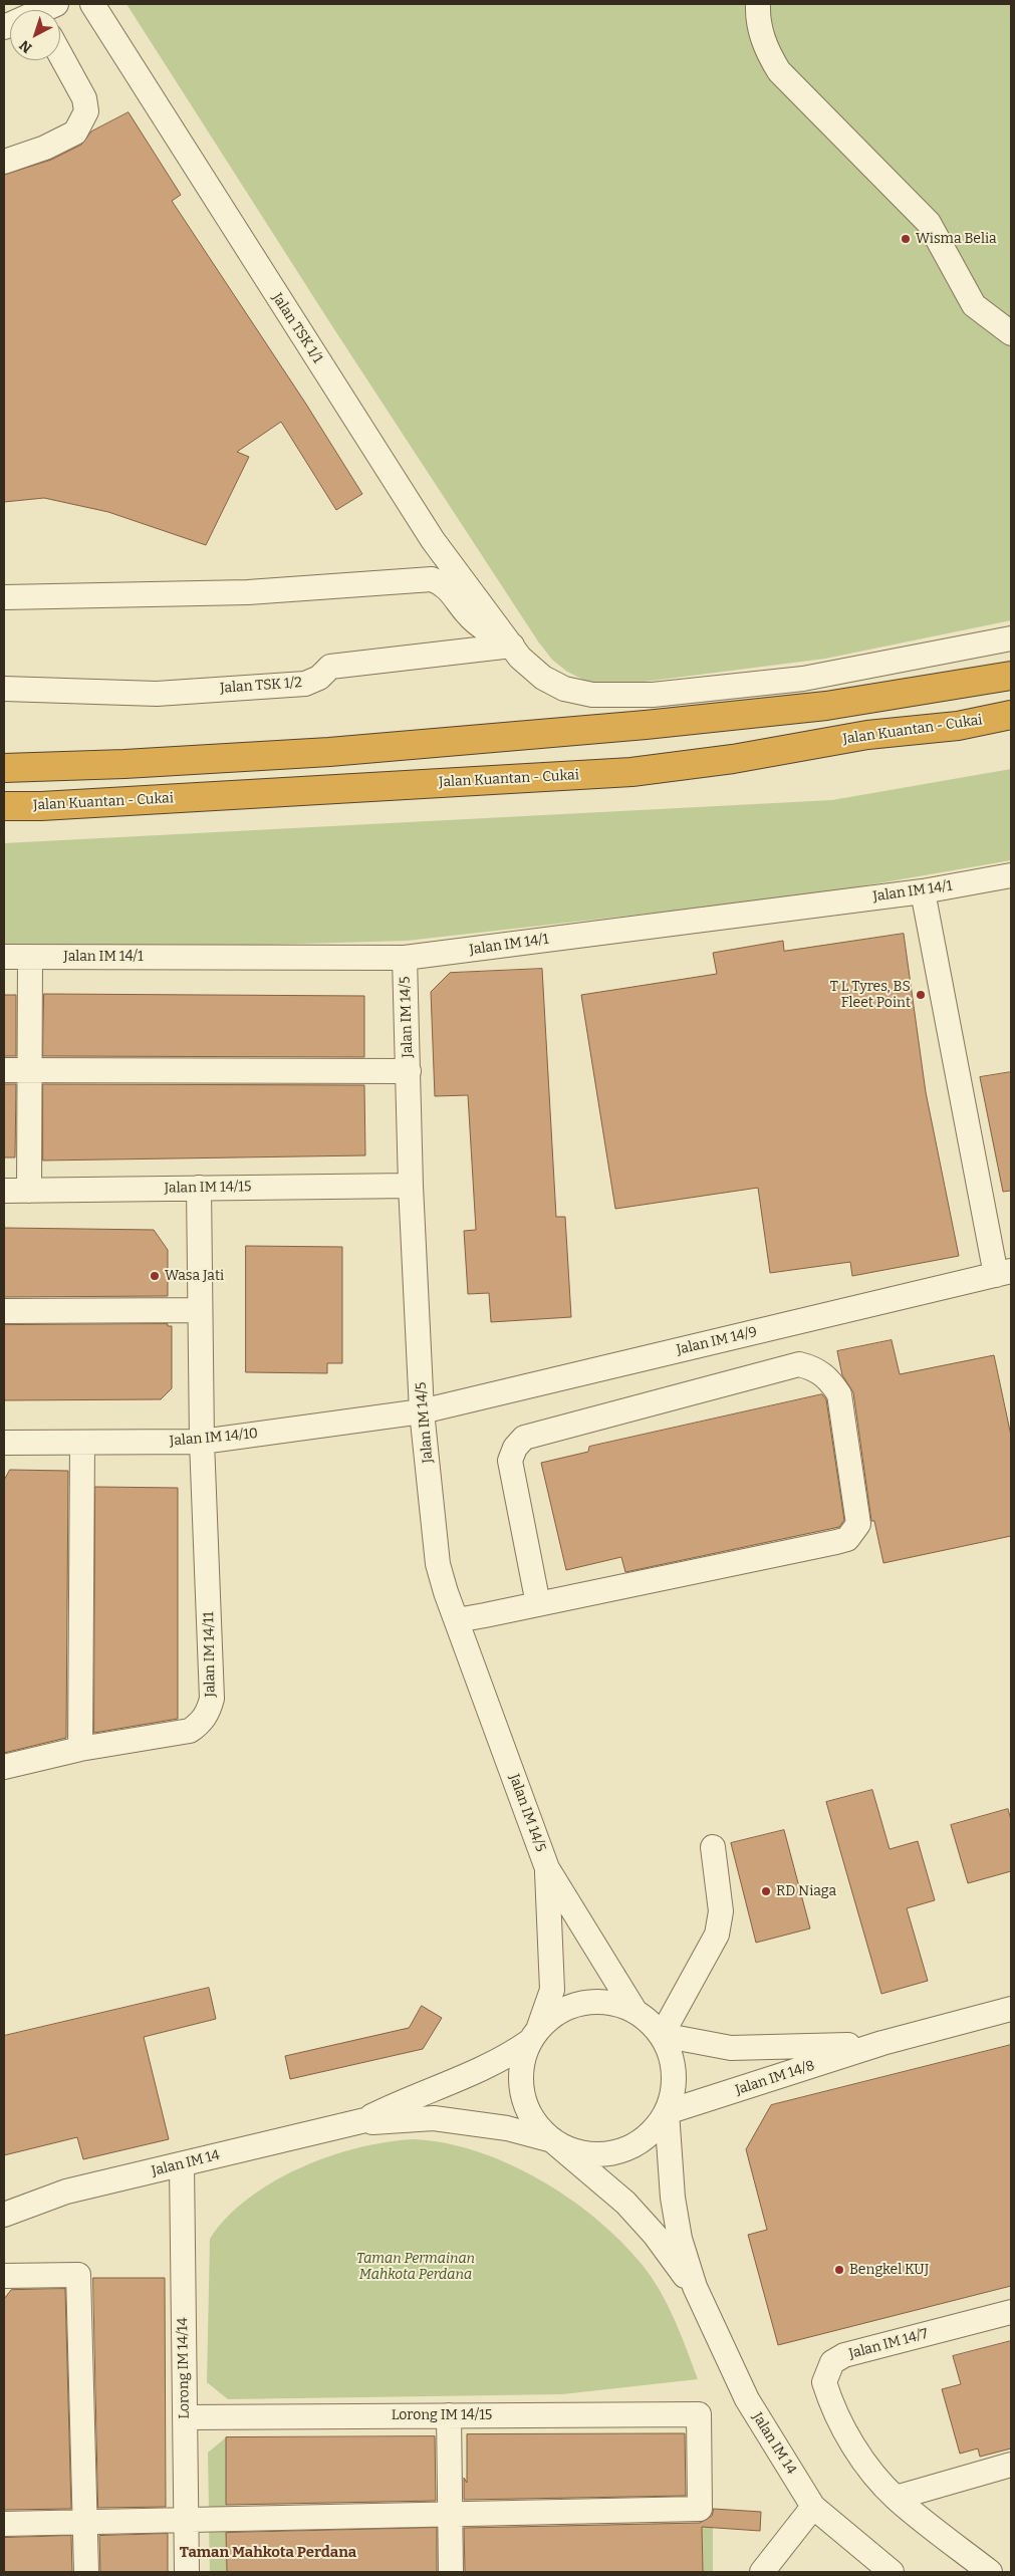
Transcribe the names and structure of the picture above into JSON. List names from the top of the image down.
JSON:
{
  "streets": {
    "highway": ["Jalan Kuantan - Cukai"],
    "street": [
      "Jalan TSK 1/1",
      "Jalan TSK 1/2",
      "Jalan IM 14/1",
      "Jalan IM 14/5",
      "Jalan IM 14/15",
      "Jalan IM 14/9",
      "Jalan IM 14/10",
      "Jalan IM 14/11",
      "Jalan IM 14/8",
      "Jalan IM 14",
      "Jalan IM 14/7",
      "Lorong IM 14/14",
      "Lorong IM 14/15"
    ]
  },
  "crossings": [
    ["Jalan TSK 1/1", "Jalan TSK 1/2"],
    ["Jalan IM 14/1", "Jalan IM 14/5"],
    ["Jalan IM 14/5", "Jalan IM 14/15"],
    ["Jalan IM 14/5", "Jalan IM 14/9"],
    ["Jalan IM 14/5", "Jalan IM 14/10"],
    ["Jalan IM 14/15", "Jalan IM 14/11"],
    ["Jalan IM 14/9", "Jalan IM 14/10"],
    ["Jalan IM 14/10", "Jalan IM 14/11"],
    ["Jalan IM 14", "Lorong IM 14/14"],
    ["Lorong IM 14/14", "Lorong IM 14/15"]
  ],
  "districts": ["Taman Mahkota Perdana"],
  "parks": ["Taman Permainan Mahkota Perdana"],
  "places": [
    "Wisma Belia",
    "T L Tyres, BS Fleet Point",
    "Wasa Jati",
    "RD Niaga",
    "Bengkel KUJ"
  ],
  "north": "bottom left"
}
